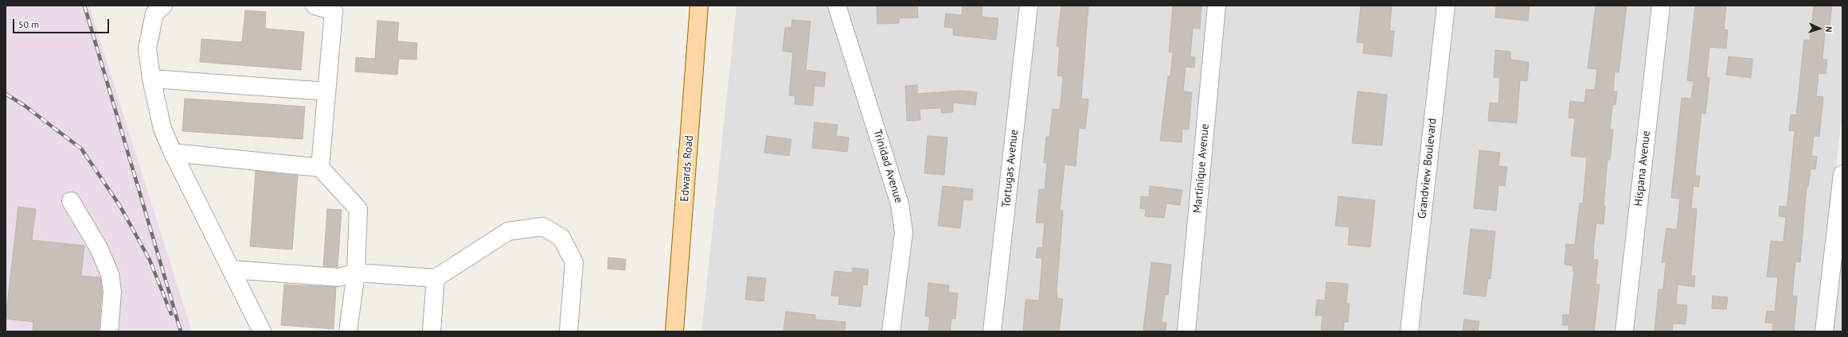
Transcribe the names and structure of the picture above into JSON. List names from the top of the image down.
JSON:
{
  "streets": {
    "main road": ["Edwards Road"],
    "street": [
      "Trinidad Avenue",
      "Tortugas Avenue",
      "Martinique Avenue",
      "Grandview Boulevard",
      "Hispana Avenue"
    ]
  },
  "scale_bar": "50 m",
  "north": "right"
}
